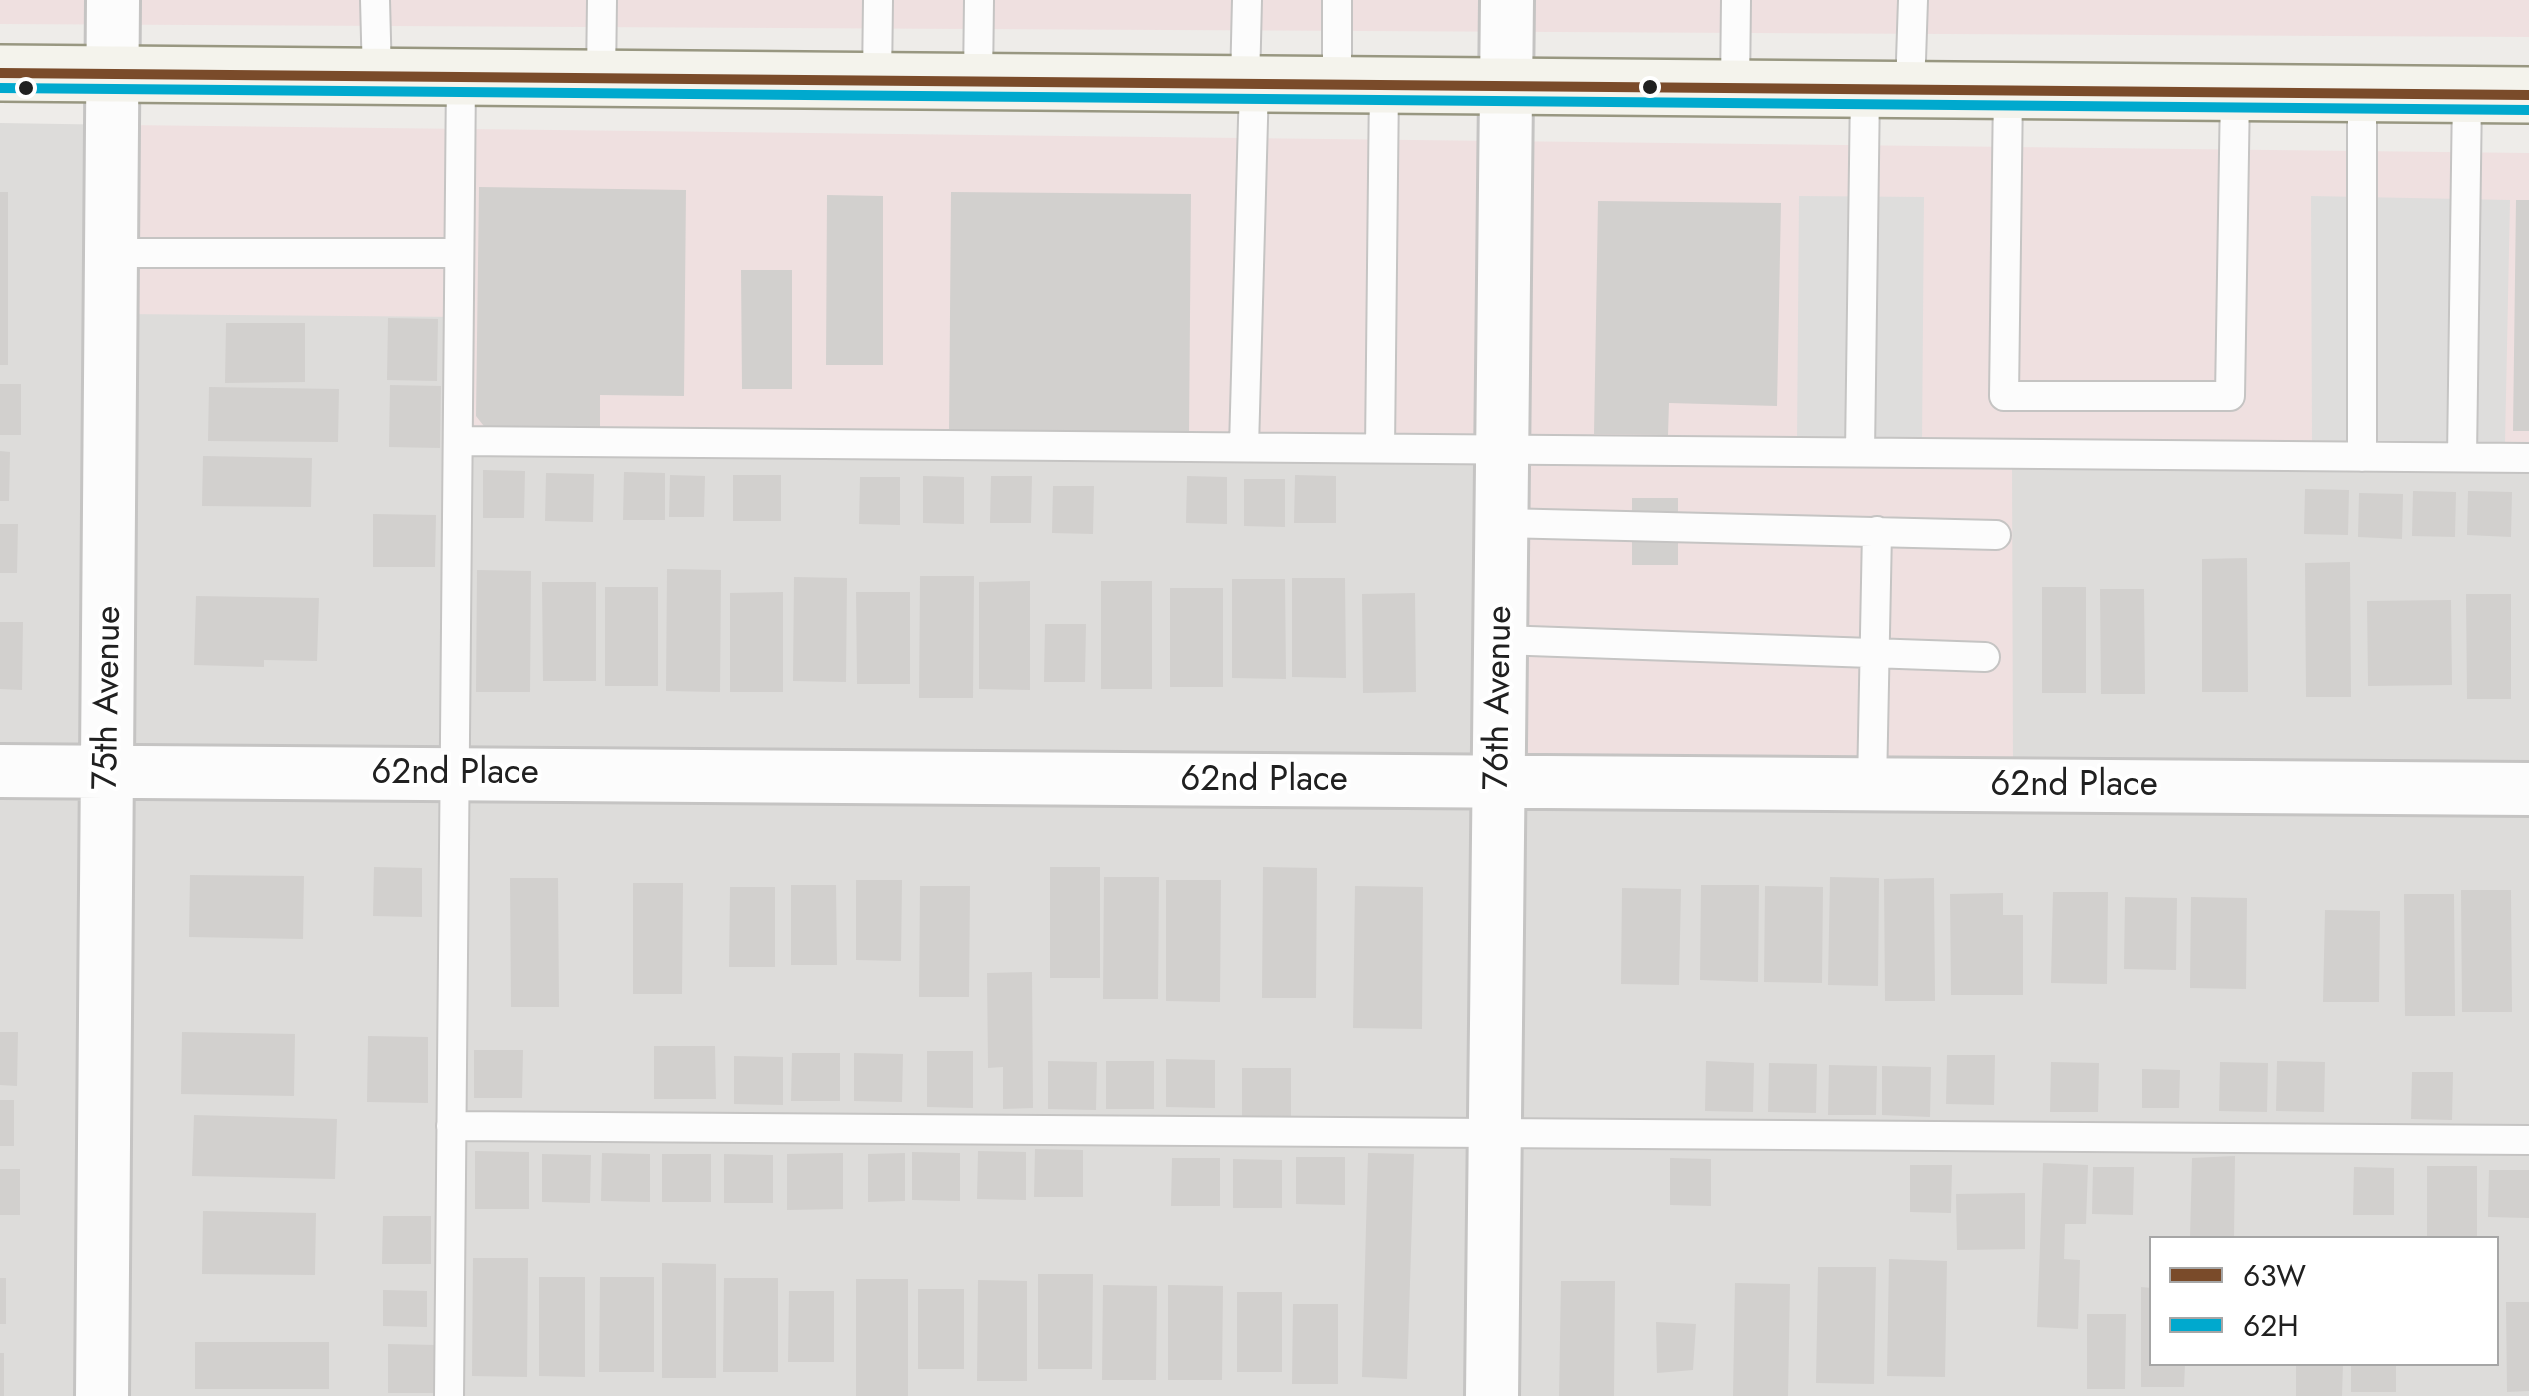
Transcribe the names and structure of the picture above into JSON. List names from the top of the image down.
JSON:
{
  "streets": {
    "street": ["75th Avenue", "76th Avenue", "62nd Place"]
  },
  "crossings": [
    ["75th Avenue", "62nd Place"],
    ["76th Avenue", "62nd Place"]
  ],
  "lines": ["transit line 63W", "transit line 62H"],
  "legend": ["63W", "62H"]
}
